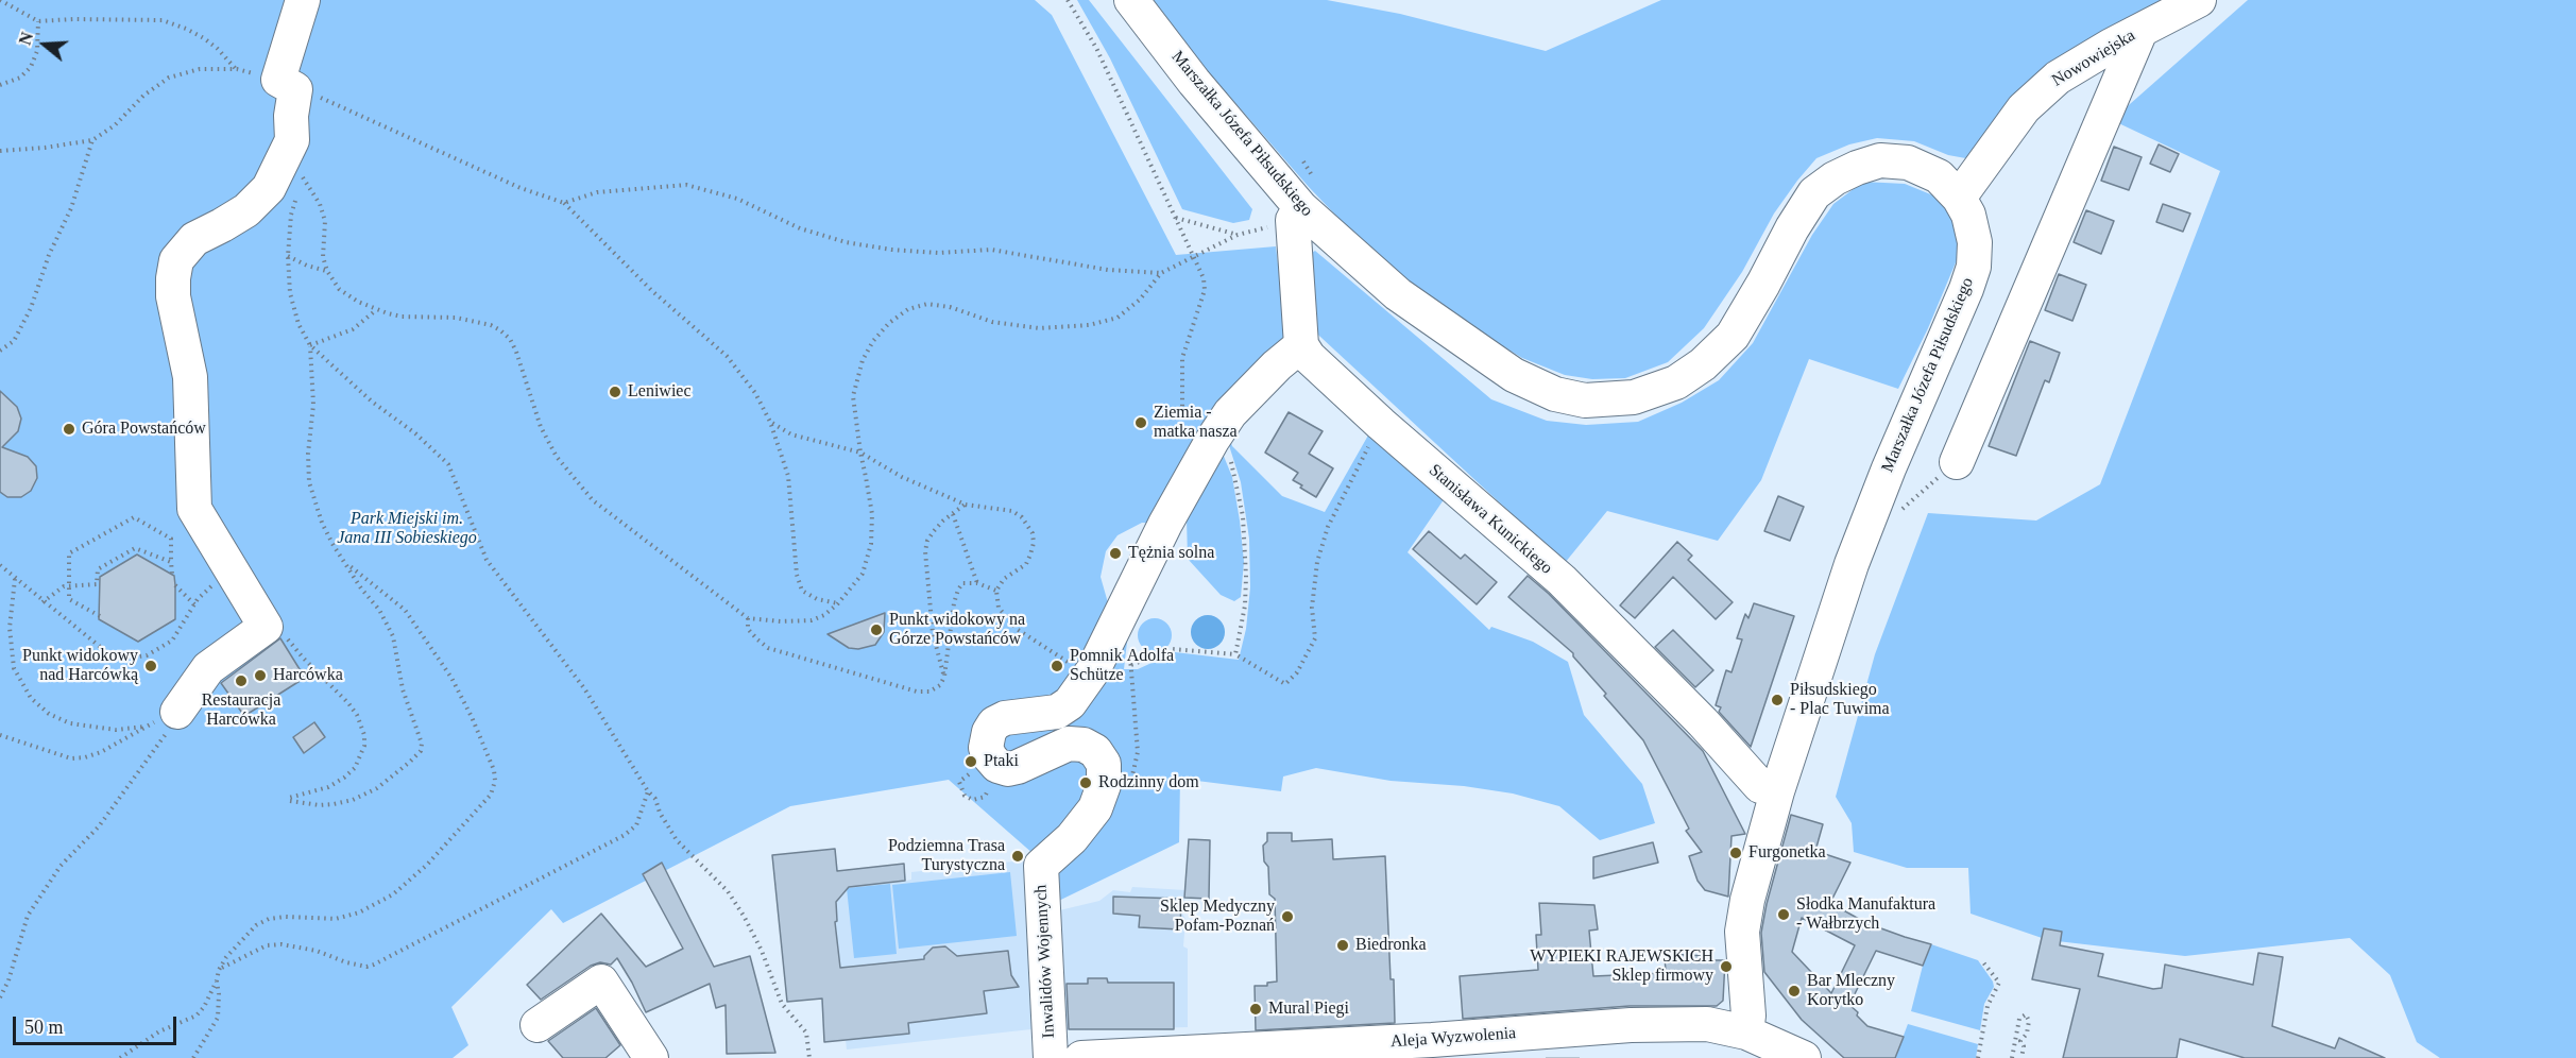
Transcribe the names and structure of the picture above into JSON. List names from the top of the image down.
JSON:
{
  "streets": {
    "street": [
      "Nowowiejska",
      "Marszałka Józefa Piłsudskiego",
      "Stanisława Kunickiego",
      "Inwalidów Wojennych",
      "Aleja Wyzwolenia"
    ]
  },
  "crossings": [
    ["Nowowiejska", "Marszałka Józefa Piłsudskiego"],
    ["Marszałka Józefa Piłsudskiego", "Stanisława Kunickiego"],
    ["Marszałka Józefa Piłsudskiego", "Aleja Wyzwolenia"],
    ["Stanisława Kunickiego", "Inwalidów Wojennych"]
  ],
  "parks": ["Park Miejski im. Jana III Sobieskiego"],
  "places": [
    "Leniwiec",
    "Ziemia - matka nasza",
    "Góra Powstańców",
    "Tężnia solna",
    "Punkt widokowy na Górze Powstańców",
    "Punkt widokowy nad Harcówką",
    "Pomnik Adolfa Schütze",
    "Harcówka",
    "Restauracja Harcówka",
    "Piłsudskiego - Plac Tuwima",
    "Ptaki",
    "Rodzinny dom",
    "Furgonetka",
    "Podziemna Trasa Turystyczna",
    "Słodka Manufaktura - Wałbrzych",
    "Sklep Medyczny Pofam-Poznań",
    "Biedronka",
    "WYPIEKI RAJEWSKICH Sklep firmowy",
    "Bar Mleczny Korytko",
    "Mural Piegi"
  ],
  "scale_bar": "50 m",
  "north": "left"
}
